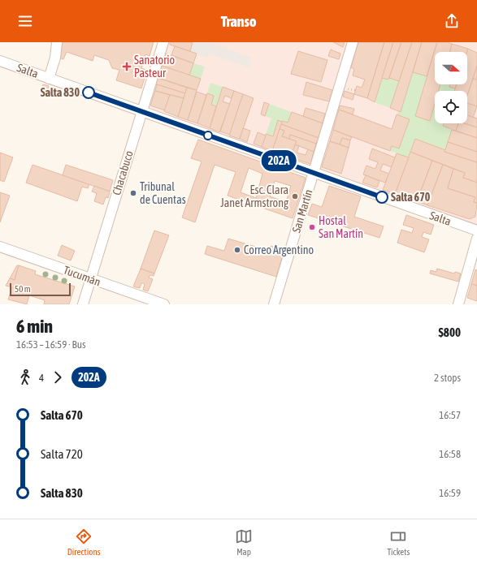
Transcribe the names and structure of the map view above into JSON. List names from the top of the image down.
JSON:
{
  "streets": {
    "street": [
      "Salta",
      "Chacabuco",
      "San Martín",
      "Tucumán"
    ]
  },
  "crossings": [
    ["Salta", "Chacabuco"],
    ["Salta", "San Martín"],
    ["Chacabuco", "Tucumán"]
  ],
  "places": {
    "health": ["Sanatorio Pasteur"],
    "other": [
      "Salta 830",
      "Tribunal de Cuentas",
      "Esc. Clara Janet Armstrong",
      "Salta 670",
      "Hostal San Martín",
      "Correo Argentino"
    ]
  },
  "lines": ["bus line 202A"],
  "scale_bar": "50 m",
  "north": "right",
  "page": {
    "header": "Transo",
    "on_map": "202A",
    "scale": "50 m",
    "heading": ["6 min", "16:53 – 16:59 · Bus", "$800"],
    "legs": ["4", "202A", "2 stops"],
    "list": [
      {
        "name": "Salta 670",
        "value": "16:57"
      },
      {
        "name": "Salta 720",
        "value": "16:58"
      },
      {
        "name": "Salta 830",
        "value": "16:59"
      }
    ],
    "tabs": ["Directions", "Map", "Tickets"]
  }
}
